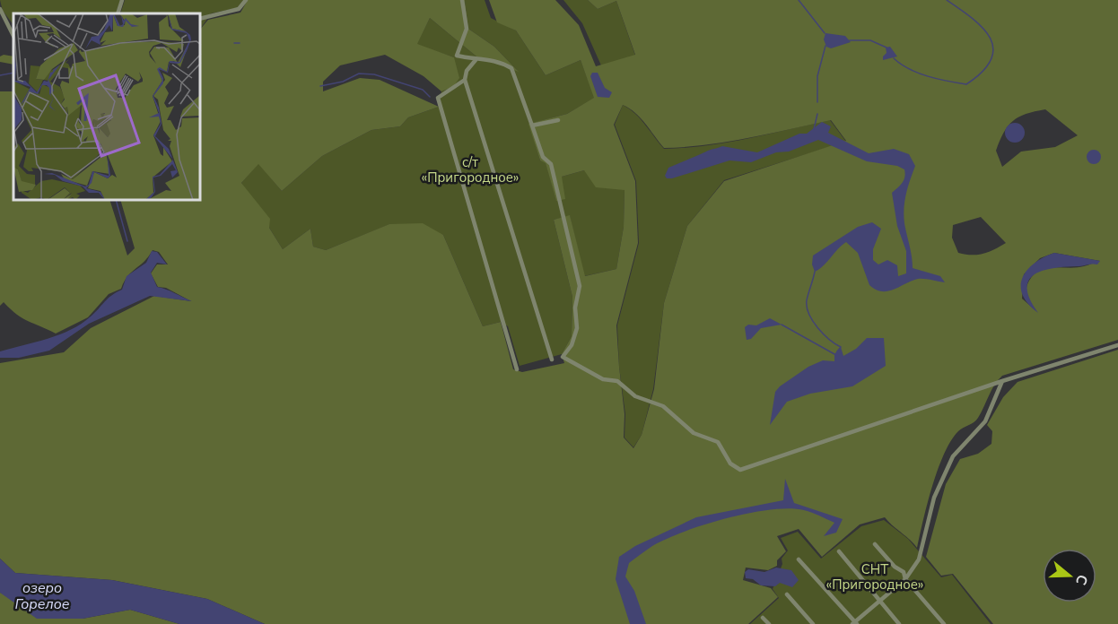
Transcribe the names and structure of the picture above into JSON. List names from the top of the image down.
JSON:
{
  "water": ["озеро Горелое"],
  "parks": ["с/т «Пригородное»", "СНТ «Пригородное»"],
  "north": "right"
}
